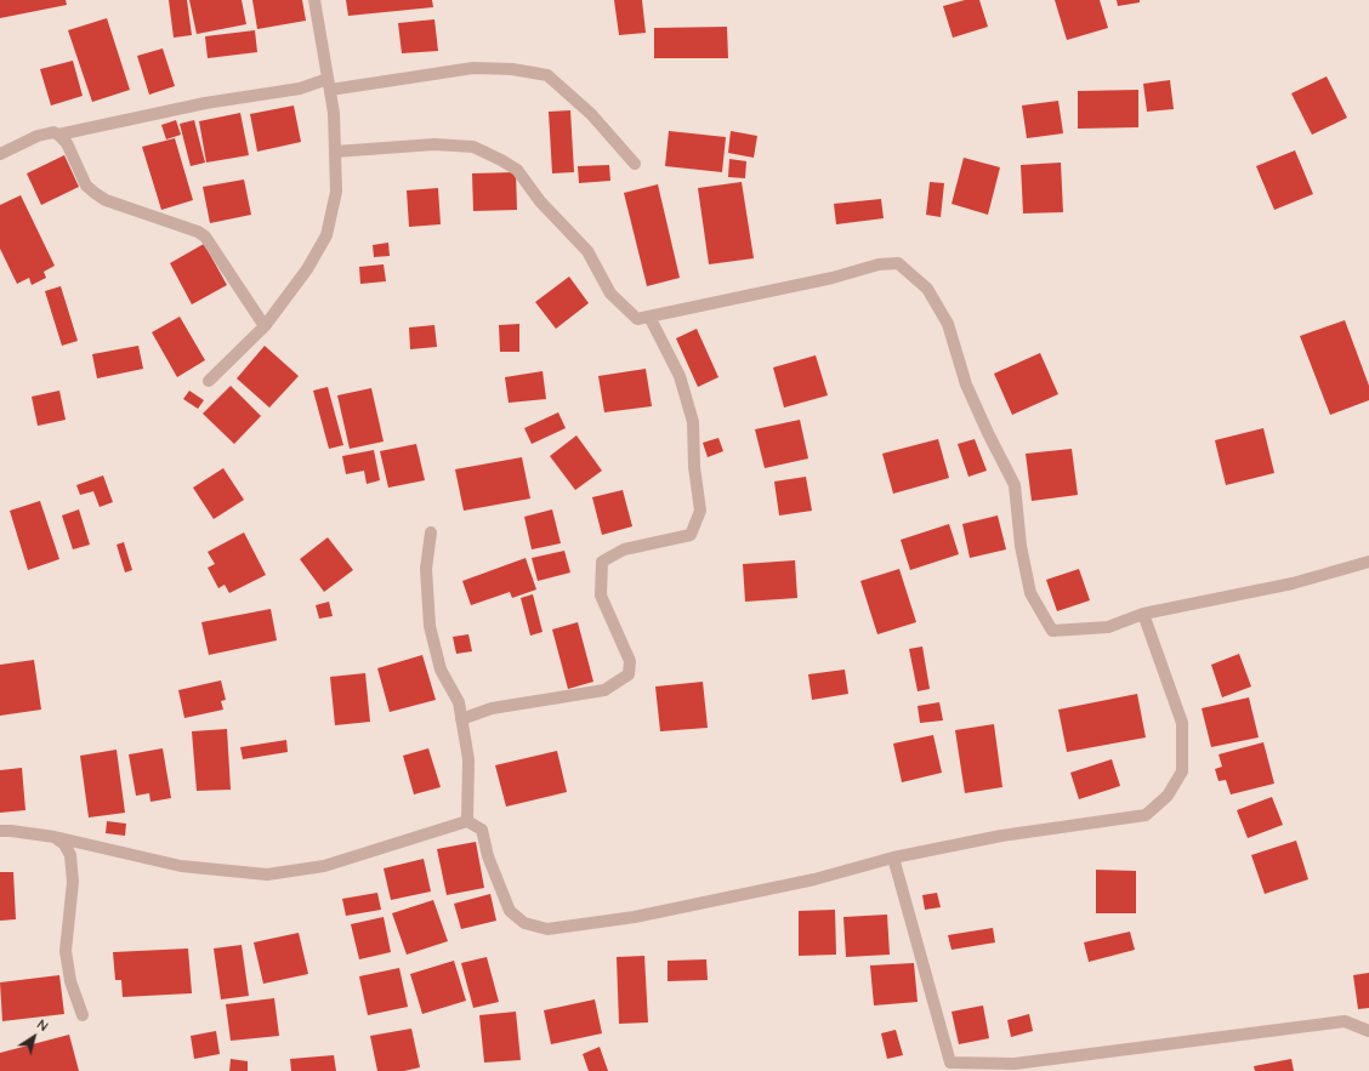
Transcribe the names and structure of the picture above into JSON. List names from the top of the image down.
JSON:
{
  "north": "top right"
}
